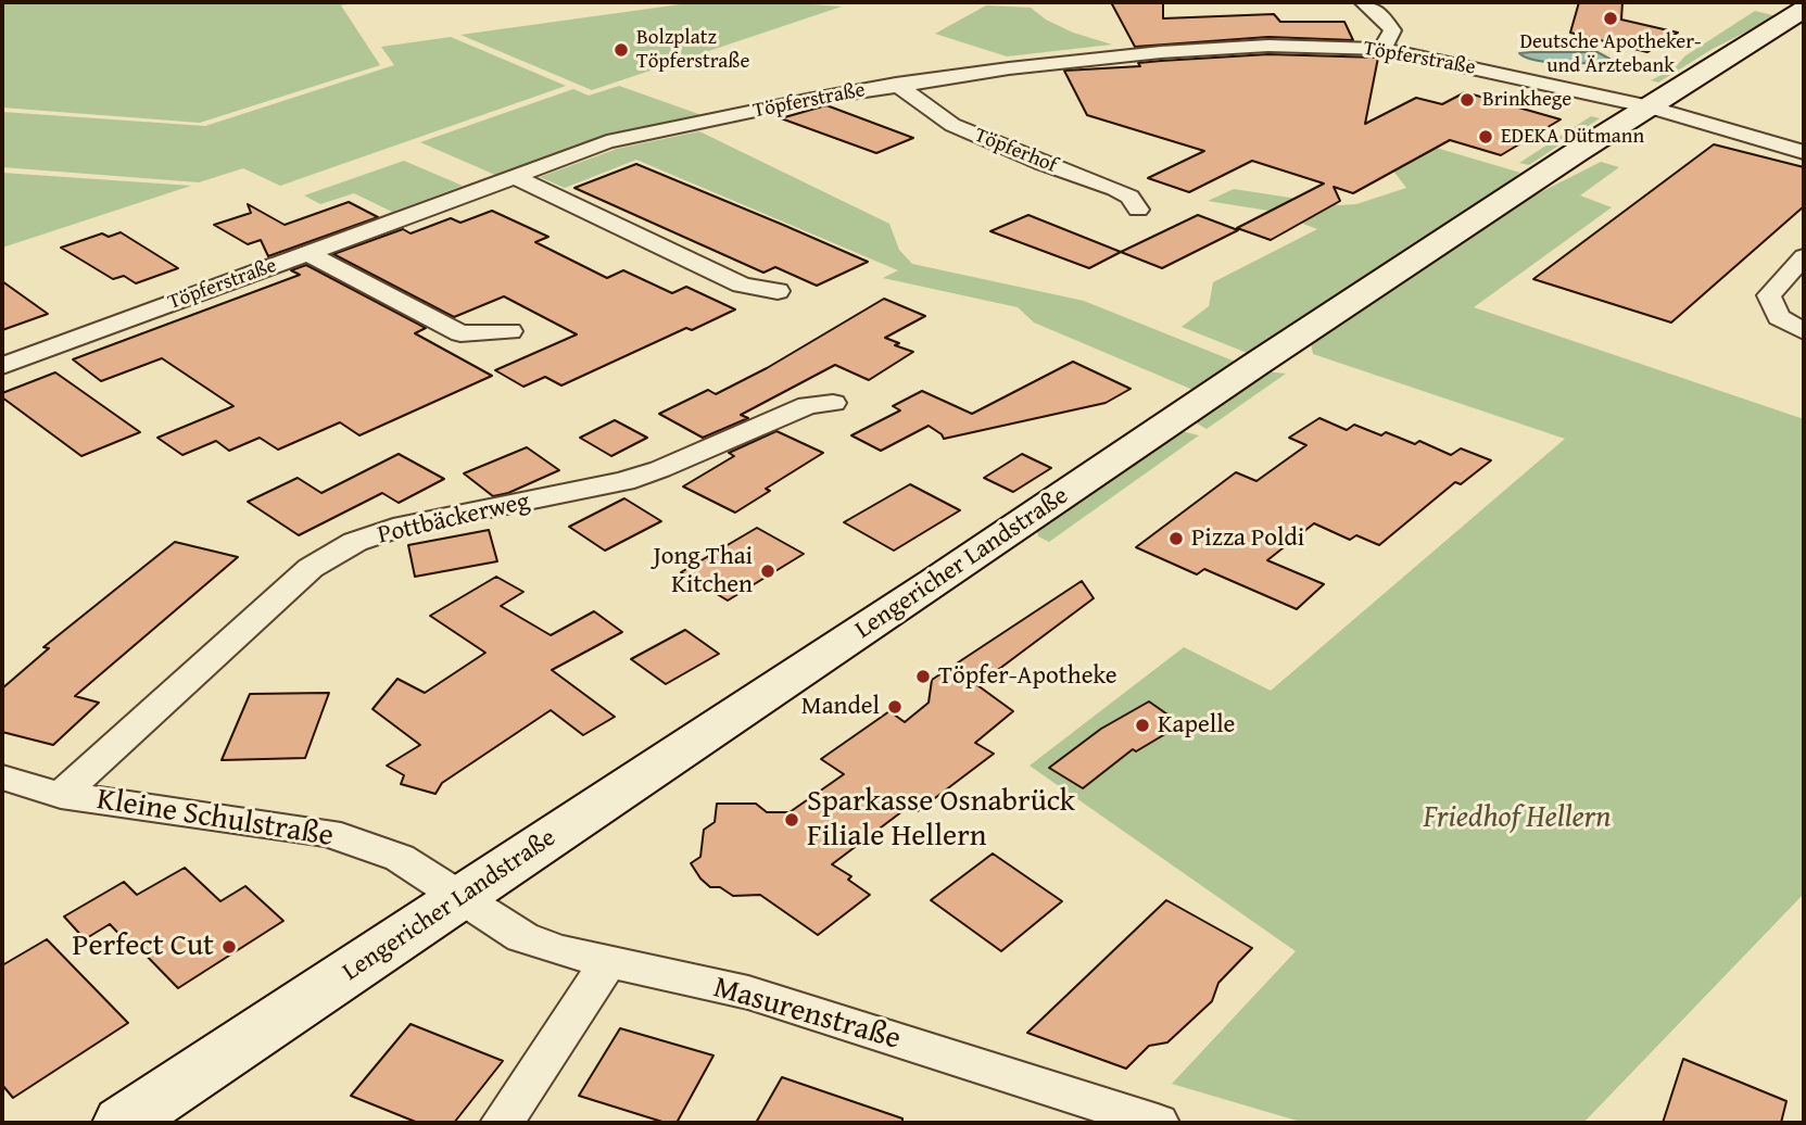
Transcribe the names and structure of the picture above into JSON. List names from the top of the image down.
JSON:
{
  "streets": {
    "main road": ["Lengericher Landstraße"],
    "street": [
      "Töpferstraße",
      "Töpferhof",
      "Pottbäckerweg",
      "Kleine Schulstraße",
      "Masurenstraße"
    ]
  },
  "crossings": [
    ["Töpferstraße", "Töpferhof"],
    ["Töpferstraße", "Lengericher Landstraße"],
    ["Pottbäckerweg", "Kleine Schulstraße"],
    ["Lengericher Landstraße", "Kleine Schulstraße"],
    ["Lengericher Landstraße", "Masurenstraße"],
    ["Kleine Schulstraße", "Masurenstraße"]
  ],
  "parks": ["Friedhof Hellern"],
  "places": [
    "Deutsche Apotheker- und Ärztebank",
    "Bolzplatz Töpferstraße",
    "Brinkhege",
    "EDEKA Dütmann",
    "Pizza Poldi",
    "Jong Thai Kitchen",
    "Töpfer-Apotheke",
    "Mandel",
    "Kapelle",
    "Sparkasse Osnabrück Filiale Hellern",
    "Perfect Cut"
  ]
}
